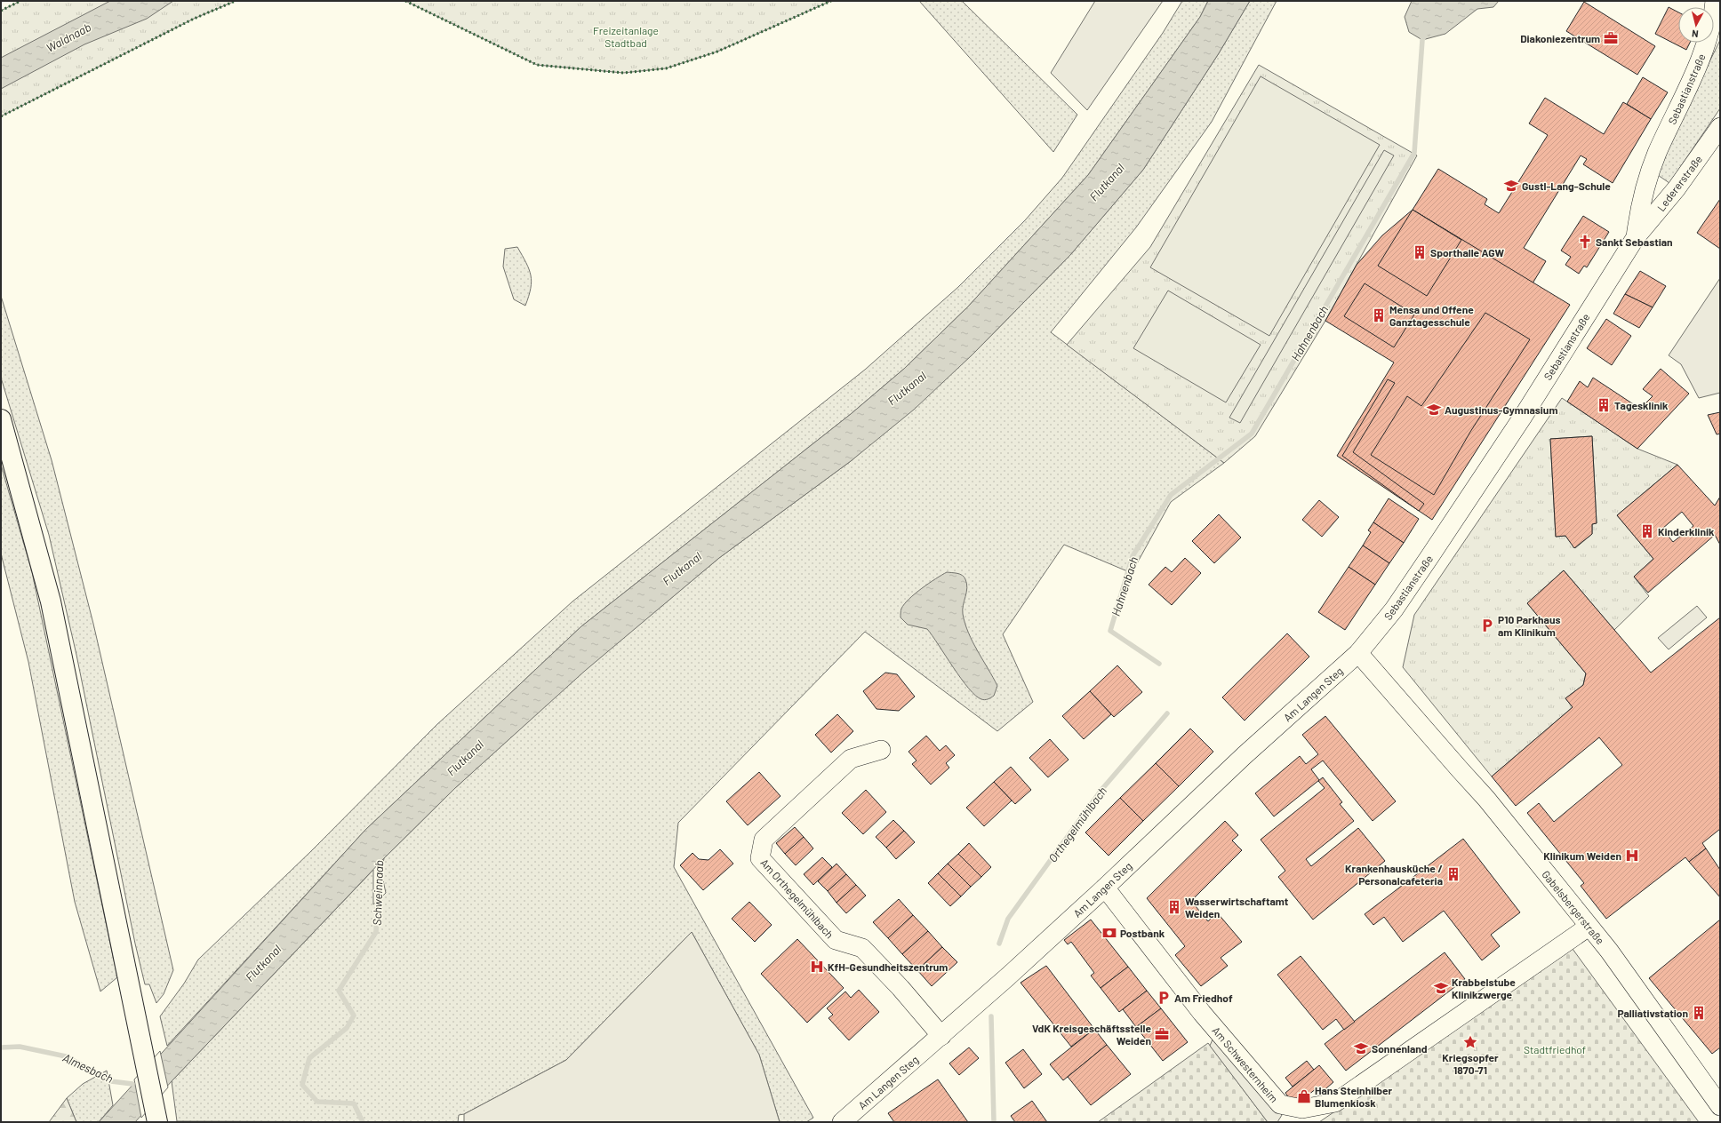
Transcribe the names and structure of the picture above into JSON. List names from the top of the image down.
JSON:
{
  "streets": {
    "street": [
      "Sebastianstraße",
      "Ledererstraße",
      "Am Langen Steg",
      "Am Orthegelmühlbach",
      "Gabelsbergerstraße",
      "Am Schwesternheim"
    ]
  },
  "crossings": [
    ["Sebastianstraße", "Ledererstraße"],
    ["Sebastianstraße", "Am Langen Steg"],
    ["Sebastianstraße", "Gabelsbergerstraße"],
    ["Am Langen Steg", "Am Orthegelmühlbach"],
    ["Am Langen Steg", "Gabelsbergerstraße"],
    ["Am Langen Steg", "Am Schwesternheim"],
    ["Gabelsbergerstraße", "Am Schwesternheim"]
  ],
  "water": [
    "Waldnaab",
    "Flutkanal",
    "Hahnenbach",
    "Orthegelmühlbach",
    "Schweinnaab",
    "Almesbach"
  ],
  "parks": ["Freizeitanlage Stadtbad", "Stadtfriedhof"],
  "places": {
    "office": ["Diakoniezentrum", "VdK Kreisgeschäftsstelle Weiden"],
    "school or university": [
      "Gustl-Lang-Schule",
      "Augustinus-Gymnasium",
      "Krabbelstube Klinikzwerge",
      "Sonnenland"
    ],
    "church": ["Sankt Sebastian"],
    "building": [
      "Sporthalle AGW",
      "Mensa und Offene Ganztagesschule",
      "Tagesklinik",
      "Kinderklinik",
      "Krankenhausküche / Personalcafeteria",
      "Wasserwirtschaftamt Weiden",
      "Palliativstation"
    ],
    "parking": ["P10 Parkhaus am Klinikum", "Am Friedhof"],
    "hospital": ["Klinikum Weiden", "KfH-Gesundheitszentrum"],
    "bank": ["Postbank"],
    "place": ["Kriegsopfer 1870-71"],
    "shop": ["Hans Steinhilber Blumenkiosk"]
  },
  "north": "bottom"
}
